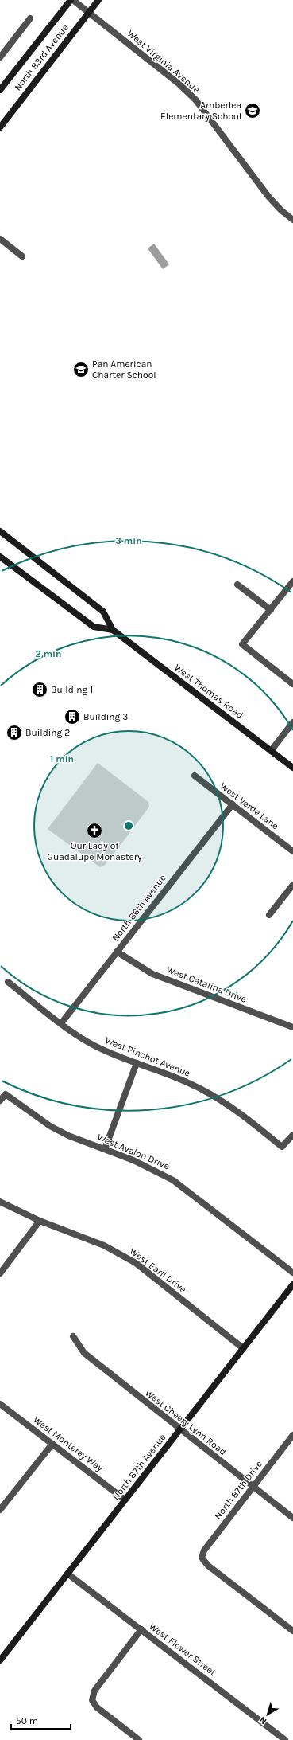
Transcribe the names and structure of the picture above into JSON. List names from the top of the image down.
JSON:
{
  "streets": {
    "main road": ["North 83rd Avenue", "West Thomas Road", "North 87th Avenue"],
    "street": [
      "West Virginia Avenue",
      "West Verde Lane",
      "North 86th Avenue",
      "West Catalina Drive",
      "West Pinchot Avenue",
      "West Avalon Drive",
      "West Earll Drive",
      "West Cheery Lynn Road",
      "West Monterey Way",
      "North 87th Drive",
      "West Flower Street"
    ]
  },
  "crossings": [
    ["North 83rd Avenue", "West Virginia Avenue"],
    ["West Verde Lane", "North 86th Avenue"],
    ["North 86th Avenue", "West Catalina Drive"],
    ["North 86th Avenue", "West Pinchot Avenue"],
    ["West Earll Drive", "North 87th Avenue"],
    ["West Cheery Lynn Road", "North 87th Avenue"],
    ["West Cheery Lynn Road", "North 87th Drive"],
    ["West Monterey Way", "North 87th Avenue"],
    ["North 87th Avenue", "West Flower Street"]
  ],
  "places": {
    "school or university": ["Amberlea Elementary School", "Pan American Charter School"],
    "building": ["Building 1", "Building 3", "Building 2"],
    "church": ["Our Lady of Guadalupe Monastery"]
  },
  "scale_bar": "50 m",
  "north": "bottom left",
  "rings": ["3 min", "2 min", "1 min"]
}
